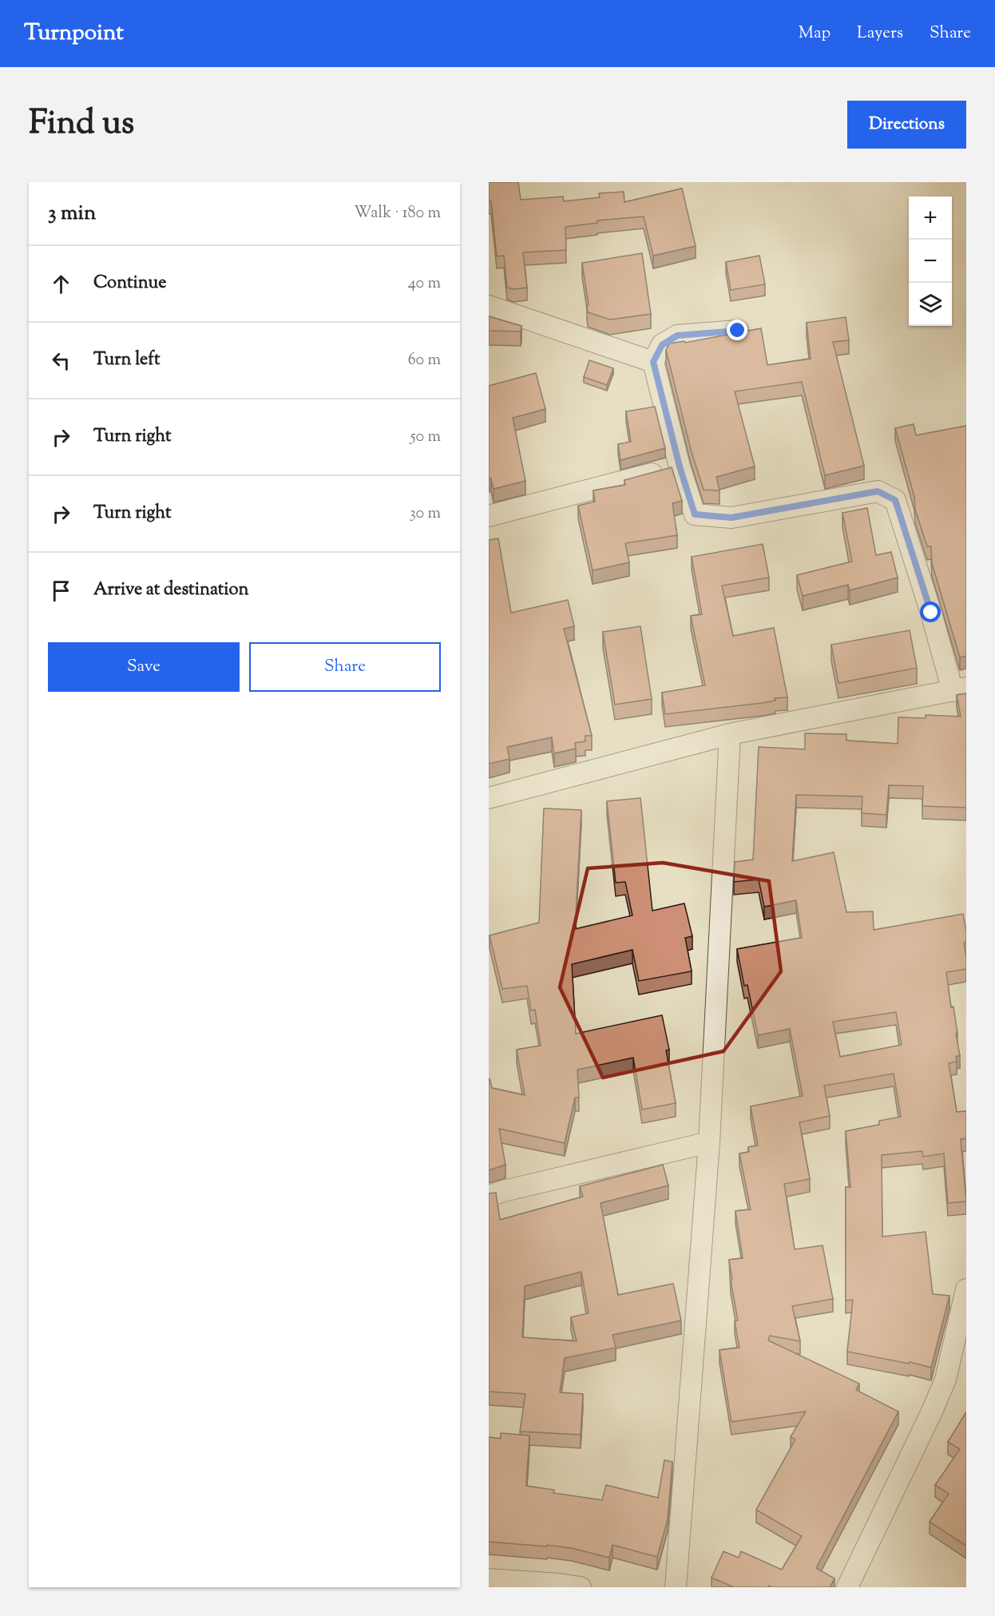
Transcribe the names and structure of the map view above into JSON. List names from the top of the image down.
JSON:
{
  "page": {
    "header": "Turnpoint",
    "nav": ["Map", "Layers", "Share"],
    "title": "Find us",
    "buttons": [
      "Directions",
      ["Save", "Share"]
    ],
    "heading": ["3 min", "Walk · 180 m"],
    "map_buttons": ["+", "−"],
    "list": [
      ["Continue", "40 m"],
      ["Turn left", "60 m"],
      ["Turn right", "50 m"],
      ["Turn right", "30 m"],
      "Arrive at destination"
    ]
  }
}
